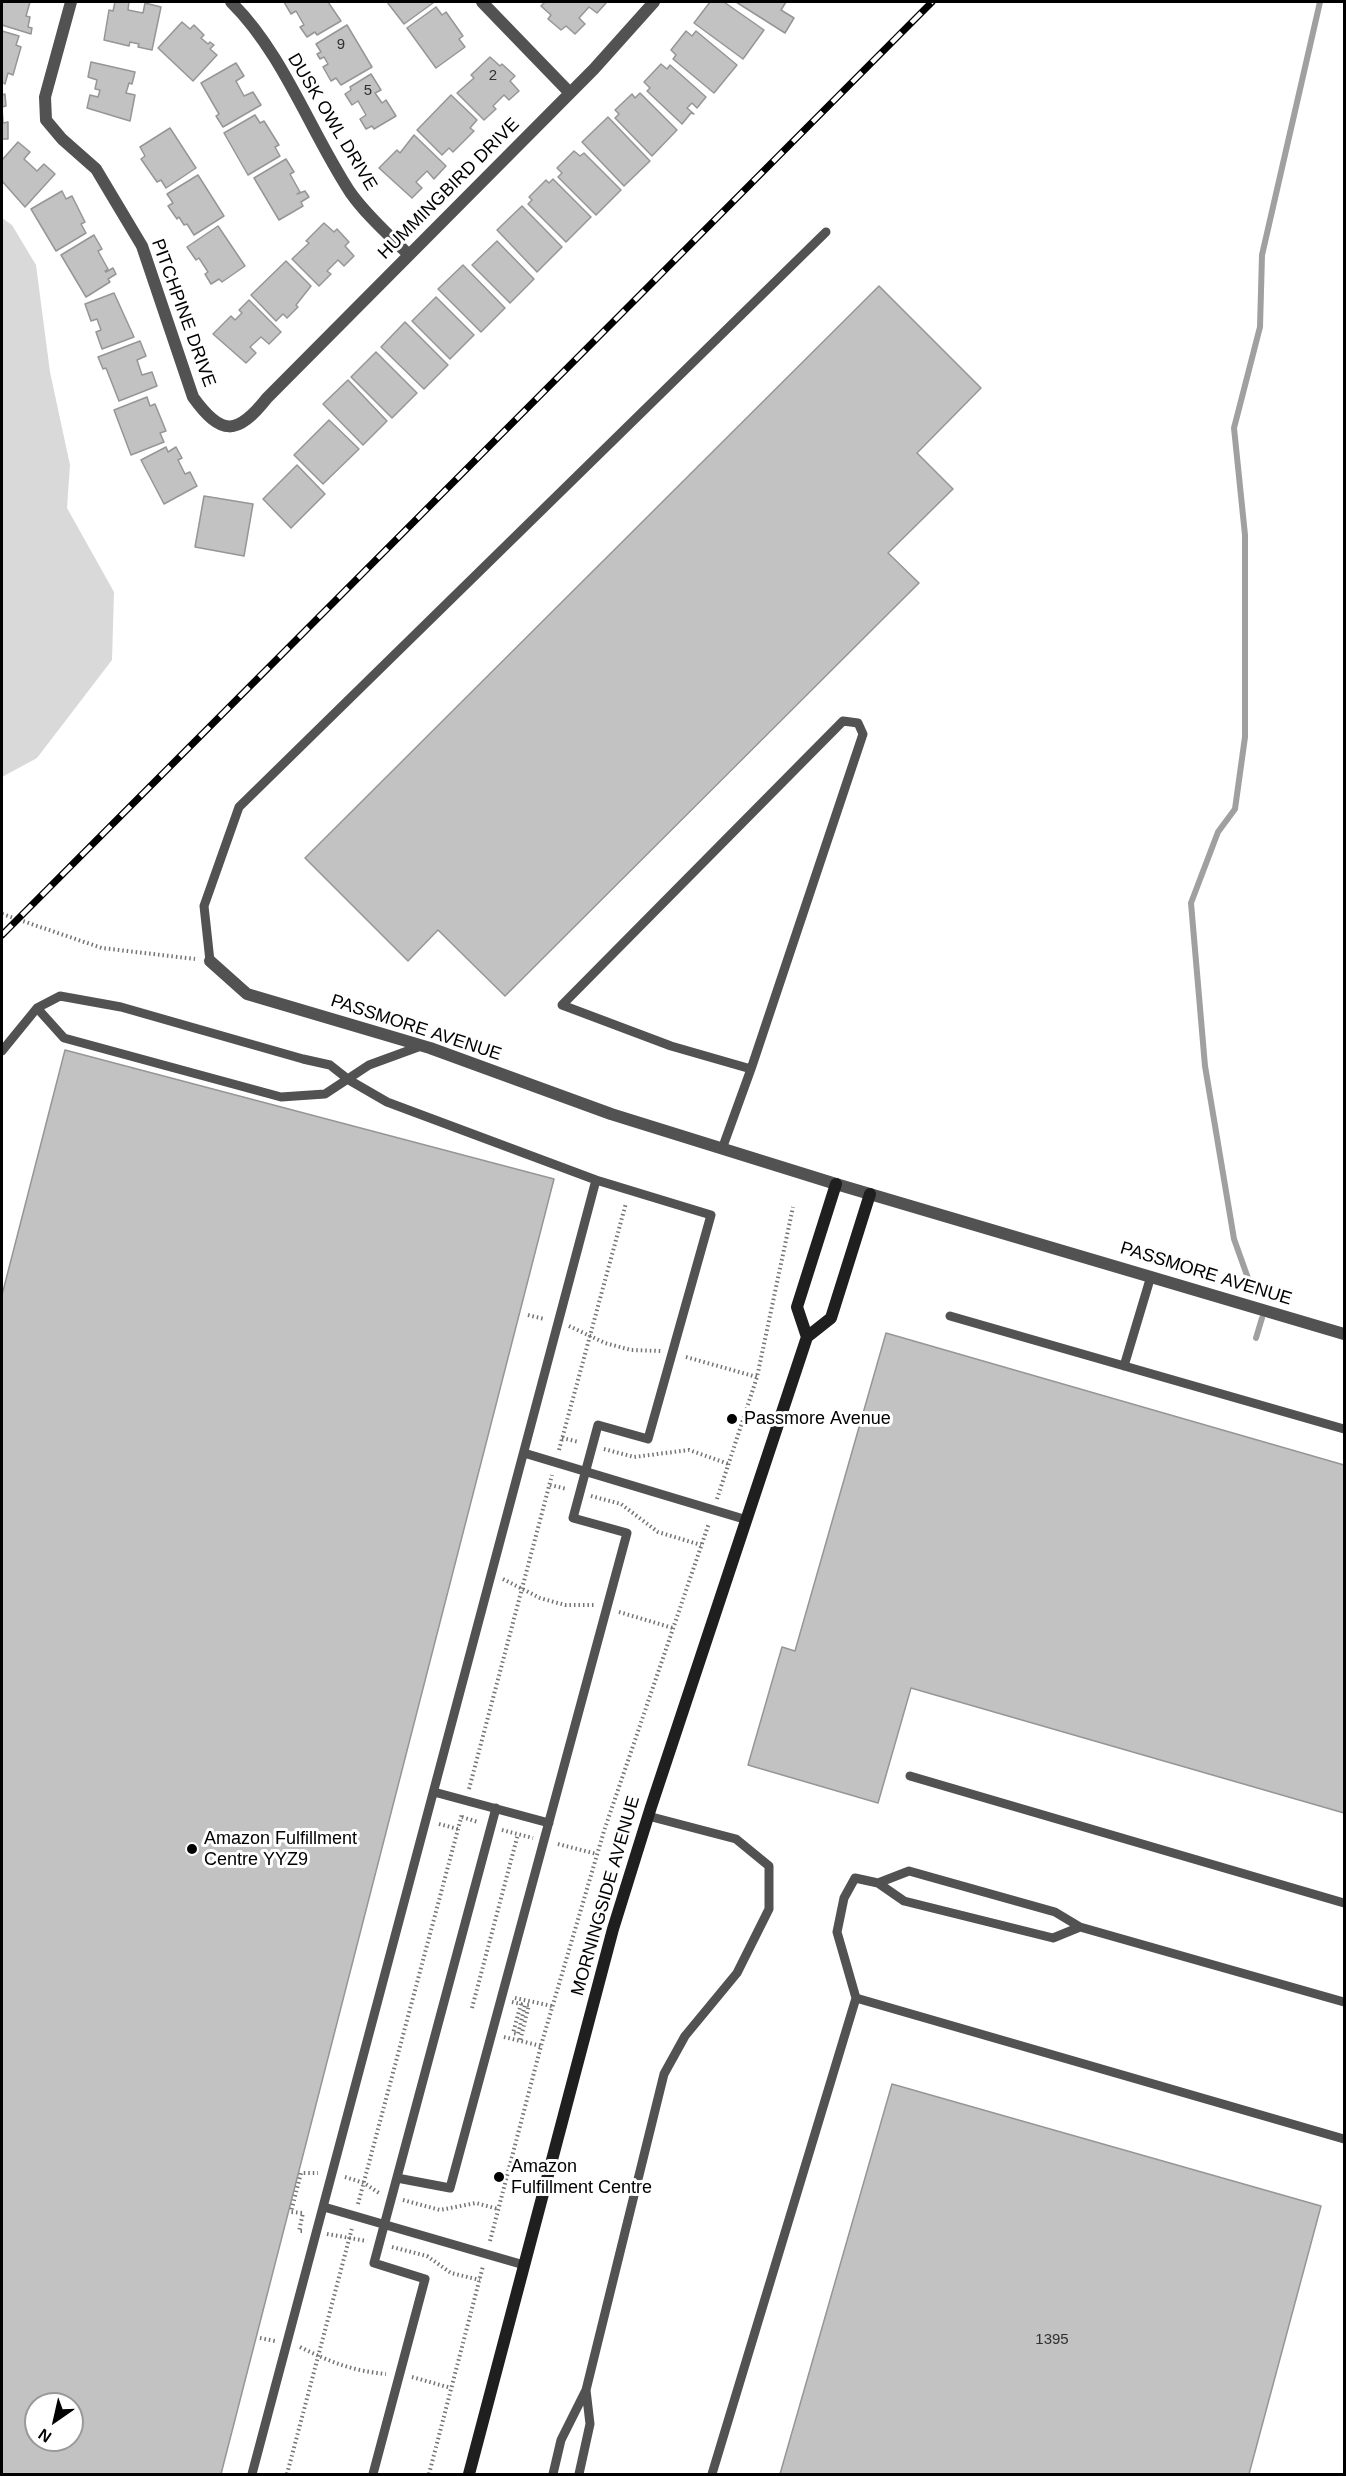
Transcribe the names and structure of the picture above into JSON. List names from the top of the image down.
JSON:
{
  "streets": {
    "main road": ["MORNINGSIDE AVENUE"],
    "street": [
      "DUSK OWL DRIVE",
      "HUMMINGBIRD DRIVE",
      "PITCHPINE DRIVE",
      "PASSMORE AVENUE"
    ]
  },
  "crossings": [
    ["DUSK OWL DRIVE", "HUMMINGBIRD DRIVE"],
    ["HUMMINGBIRD DRIVE", "PITCHPINE DRIVE"]
  ],
  "places": ["Passmore Avenue", "Amazon Fulfillment Centre YYZ9", "Amazon Fulfillment Centre"],
  "house_numbers": [
    "9",
    "2",
    "5",
    "1395"
  ],
  "north": "bottom left"
}
